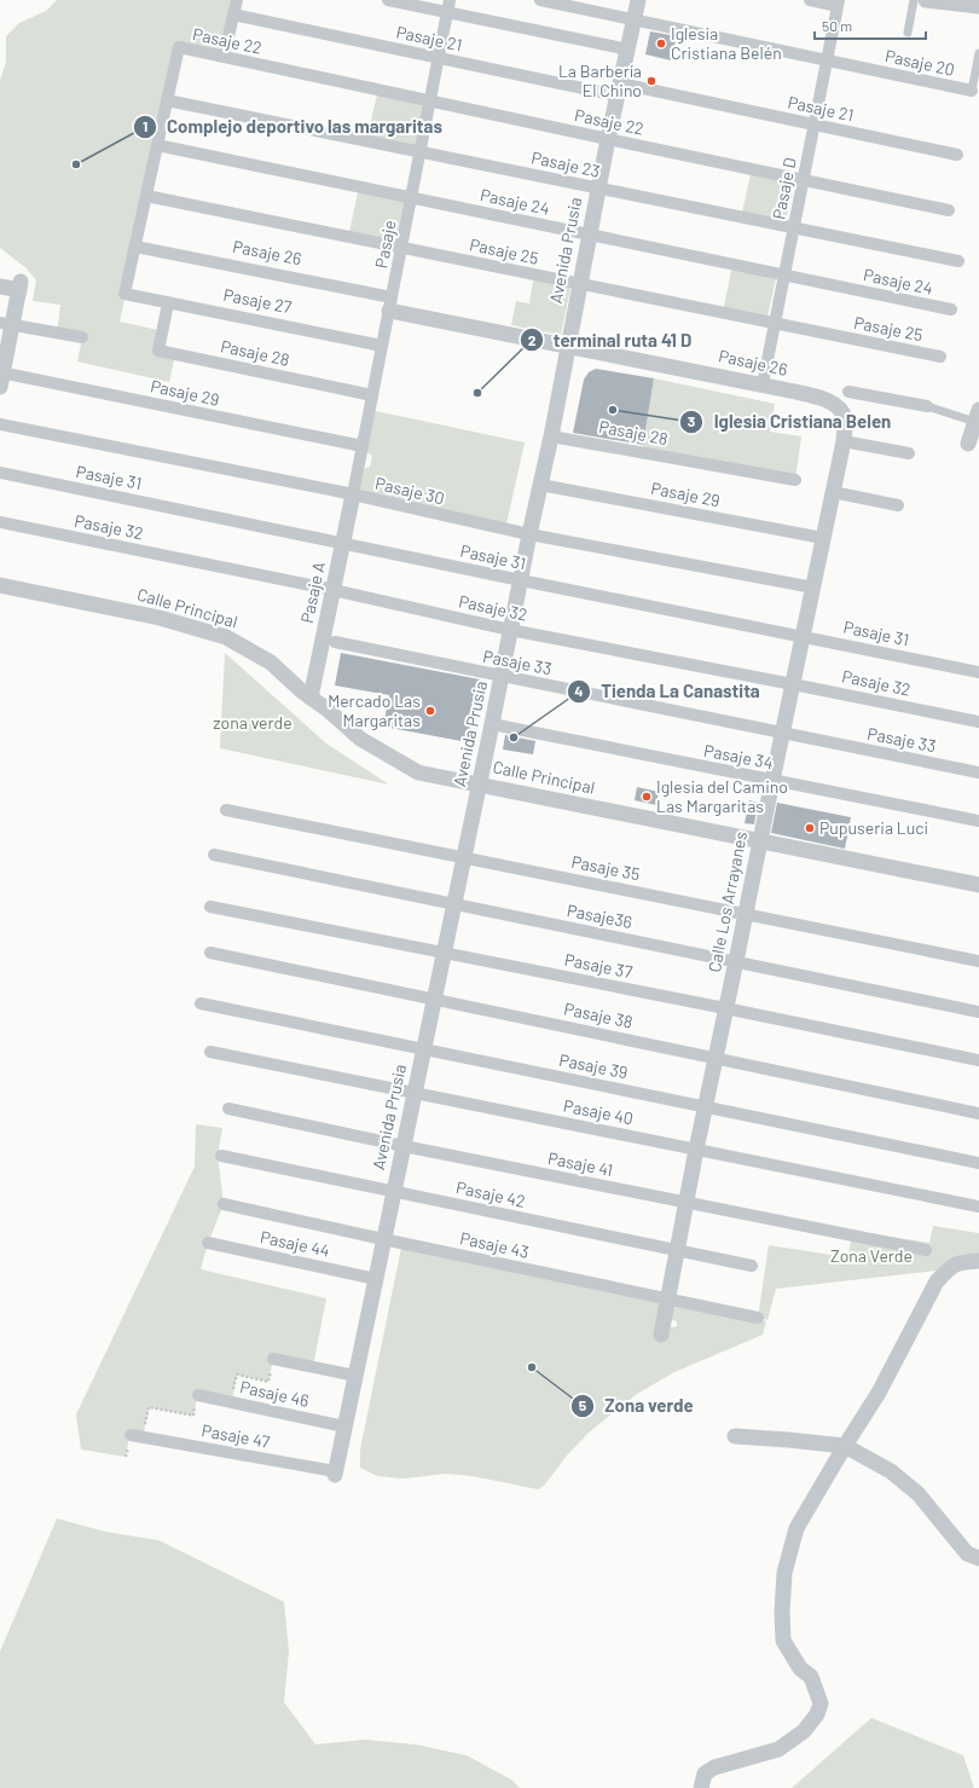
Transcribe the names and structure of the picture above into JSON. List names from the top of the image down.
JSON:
{
  "streets": {
    "street": [
      "Pasaje 21",
      "Pasaje 22",
      "Pasaje 20",
      "Pasaje 23",
      "Pasaje D",
      "Pasaje 24",
      "Pasaje",
      "Avenida Prusia",
      "Pasaje 25",
      "Pasaje 26",
      "Pasaje 27",
      "Pasaje 28",
      "Pasaje 29",
      "Pasaje 31",
      "Pasaje 30",
      "Pasaje 32",
      "Pasaje A",
      "Calle Principal",
      "Pasaje 33",
      "Pasaje 34",
      "Pasaje 35",
      "Calle Los Arrayanes",
      "Pasaje36",
      "Pasaje 37",
      "Pasaje 38",
      "Pasaje 39",
      "Pasaje 40",
      "Pasaje 41",
      "Pasaje 42",
      "Pasaje 44",
      "Pasaje 43",
      "Pasaje 46",
      "Pasaje 47"
    ]
  },
  "crossings": [
    ["Pasaje 21", "Pasaje D"],
    ["Pasaje 21", "Pasaje"],
    ["Pasaje 21", "Avenida Prusia"],
    ["Pasaje 22", "Pasaje 23"],
    ["Pasaje 22", "Pasaje D"],
    ["Pasaje 22", "Pasaje"],
    ["Pasaje 22", "Avenida Prusia"],
    ["Pasaje 20", "Pasaje D"],
    ["Pasaje 20", "Avenida Prusia"],
    ["Pasaje 23", "Pasaje D"],
    ["Pasaje 23", "Pasaje"],
    ["Pasaje 23", "Avenida Prusia"],
    ["Pasaje D", "Pasaje 24"],
    ["Pasaje D", "Pasaje 25"],
    ["Pasaje D", "Pasaje 26"],
    ["Pasaje 24", "Pasaje"],
    ["Pasaje 24", "Avenida Prusia"],
    ["Pasaje", "Pasaje 25"],
    ["Pasaje", "Pasaje 26"],
    ["Pasaje", "Pasaje 27"],
    ["Pasaje", "Pasaje 28"],
    ["Pasaje", "Pasaje 29"],
    ["Pasaje", "Pasaje 30"],
    ["Pasaje", "Pasaje A"],
    ["Avenida Prusia", "Pasaje 25"],
    ["Avenida Prusia", "Pasaje 26"],
    ["Avenida Prusia", "Pasaje 28"],
    ["Avenida Prusia", "Pasaje 29"],
    ["Avenida Prusia", "Pasaje 31"],
    ["Avenida Prusia", "Pasaje 30"],
    ["Avenida Prusia", "Pasaje 32"],
    ["Avenida Prusia", "Calle Principal"],
    ["Avenida Prusia", "Pasaje 33"],
    ["Avenida Prusia", "Pasaje 34"],
    ["Avenida Prusia", "Pasaje 35"],
    ["Avenida Prusia", "Pasaje36"],
    ["Avenida Prusia", "Pasaje 37"],
    ["Avenida Prusia", "Pasaje 38"],
    ["Avenida Prusia", "Pasaje 39"],
    ["Avenida Prusia", "Pasaje 40"],
    ["Avenida Prusia", "Pasaje 41"],
    ["Avenida Prusia", "Pasaje 42"],
    ["Avenida Prusia", "Pasaje 44"],
    ["Avenida Prusia", "Pasaje 43"],
    ["Avenida Prusia", "Pasaje 46"],
    ["Avenida Prusia", "Pasaje 47"],
    ["Pasaje 26", "Pasaje 27"],
    ["Pasaje 26", "Calle Los Arrayanes"],
    ["Pasaje 27", "Pasaje 28"],
    ["Pasaje 29", "Calle Los Arrayanes"],
    ["Pasaje 31", "Pasaje A"],
    ["Pasaje 31", "Calle Los Arrayanes"],
    ["Pasaje 30", "Pasaje A"],
    ["Pasaje 30", "Calle Los Arrayanes"],
    ["Pasaje 32", "Pasaje A"],
    ["Pasaje 32", "Calle Los Arrayanes"],
    ["Pasaje A", "Calle Principal"],
    ["Calle Principal", "Calle Los Arrayanes"],
    ["Pasaje 33", "Calle Los Arrayanes"],
    ["Pasaje 34", "Calle Los Arrayanes"],
    ["Pasaje 35", "Calle Los Arrayanes"],
    ["Calle Los Arrayanes", "Pasaje36"],
    ["Calle Los Arrayanes", "Pasaje 37"],
    ["Calle Los Arrayanes", "Pasaje 38"],
    ["Calle Los Arrayanes", "Pasaje 39"],
    ["Calle Los Arrayanes", "Pasaje 40"],
    ["Calle Los Arrayanes", "Pasaje 41"],
    ["Calle Los Arrayanes", "Pasaje 42"],
    ["Calle Los Arrayanes", "Pasaje 43"]
  ],
  "parks": ["zona verde", "Zona Verde"],
  "places": [
    "Iglesia Cristiana Belén",
    "La Barbería El Chino",
    "Complejo deportivo las margaritas",
    "terminal ruta 41 D",
    "Iglesia Cristiana Belen",
    "Mercado Las Margaritas",
    "Tienda La Canastita",
    "Iglesia del Camino Las Margaritas",
    "Pupuseria Luci",
    "Zona verde"
  ],
  "scale_bar": "50 m"
}
